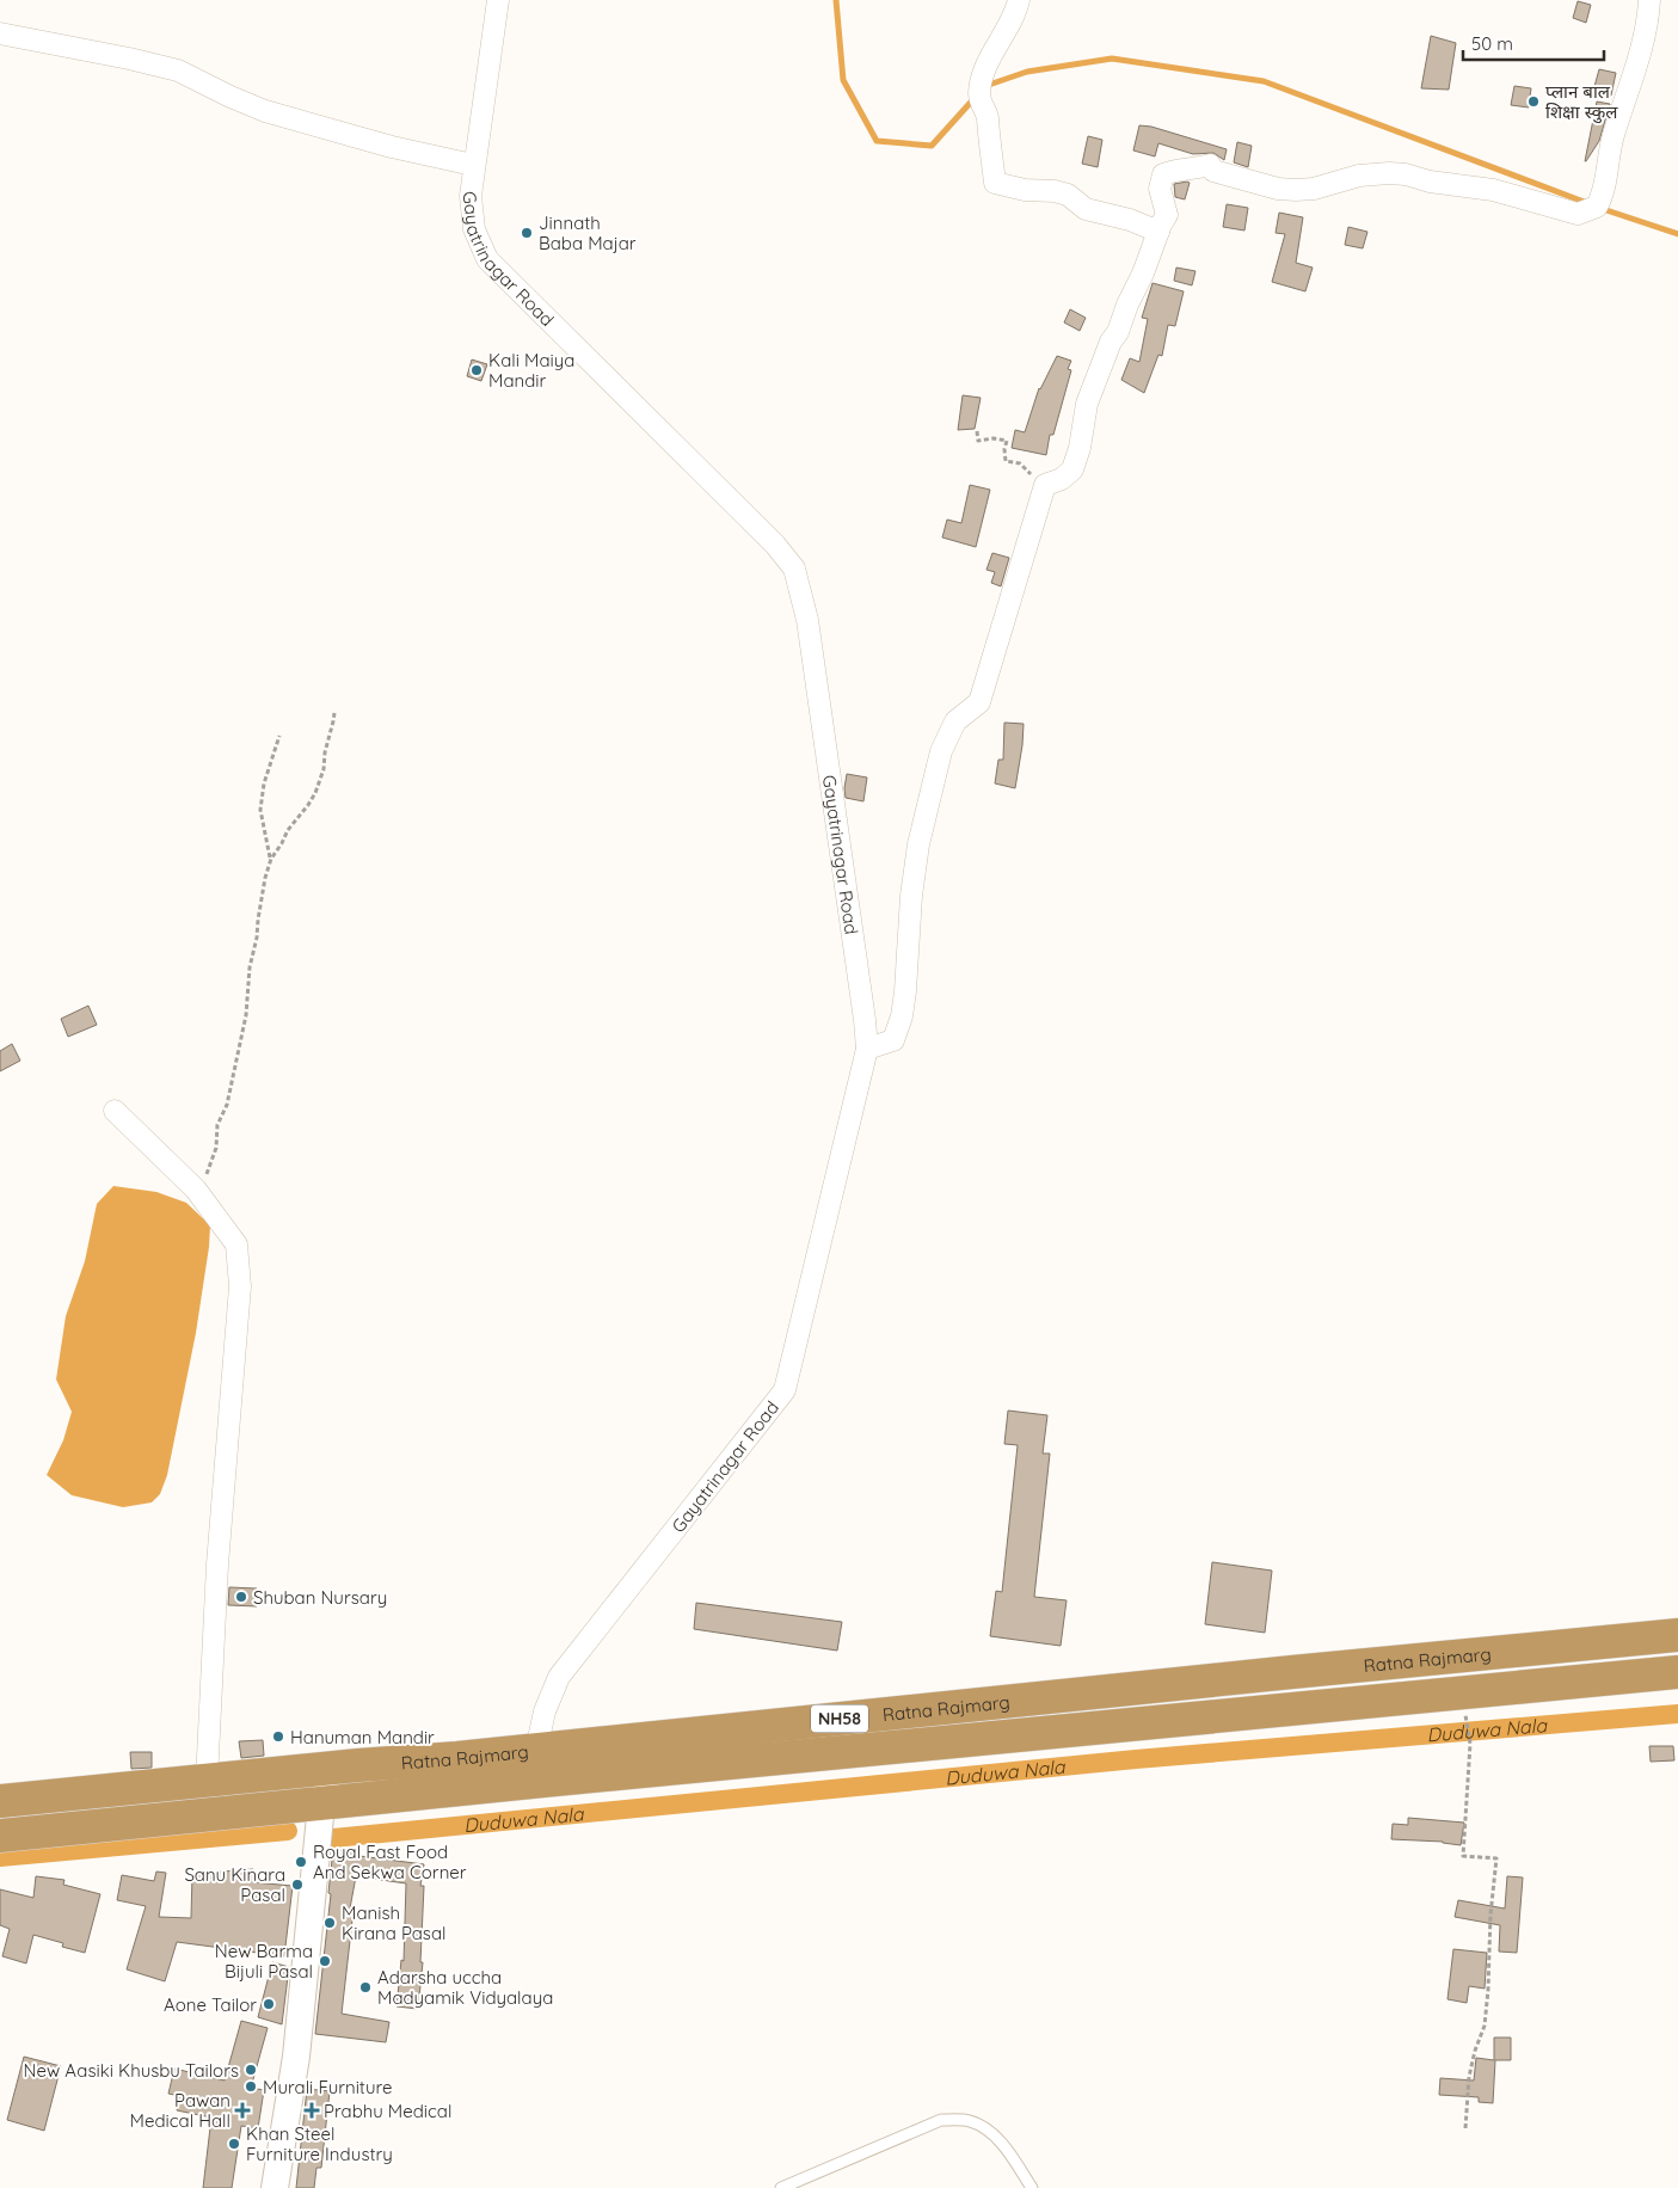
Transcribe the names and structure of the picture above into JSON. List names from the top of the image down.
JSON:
{
  "streets": {
    "highway": ["Ratna Rajmarg", "NH58"],
    "street": ["Gayatrinagar Road"]
  },
  "crossings": [
    ["Gayatrinagar Road", "Ratna Rajmarg"]
  ],
  "water": ["Duduwa Nala"],
  "places": {
    "other": [
      "प्लान बाल शिक्षा स्कुल",
      "Jinnath Baba Majar",
      "Kali Maiya Mandir",
      "Shuban Nursary",
      "Hanuman Mandir",
      "Royal Fast Food And Sekwa Corner",
      "Sanu Kinara Pasal",
      "Manish Kirana Pasal",
      "New Barma Bijuli Pasal",
      "Adarsha uccha Madyamik Vidyalaya",
      "Aone Tailor",
      "New Aasiki Khusbu Tailors",
      "Murali Furniture",
      "Khan Steel Furniture Industry"
    ],
    "health": ["Pawan Medical Hall", "Prabhu Medical"]
  },
  "scale_bar": "50 m"
}
